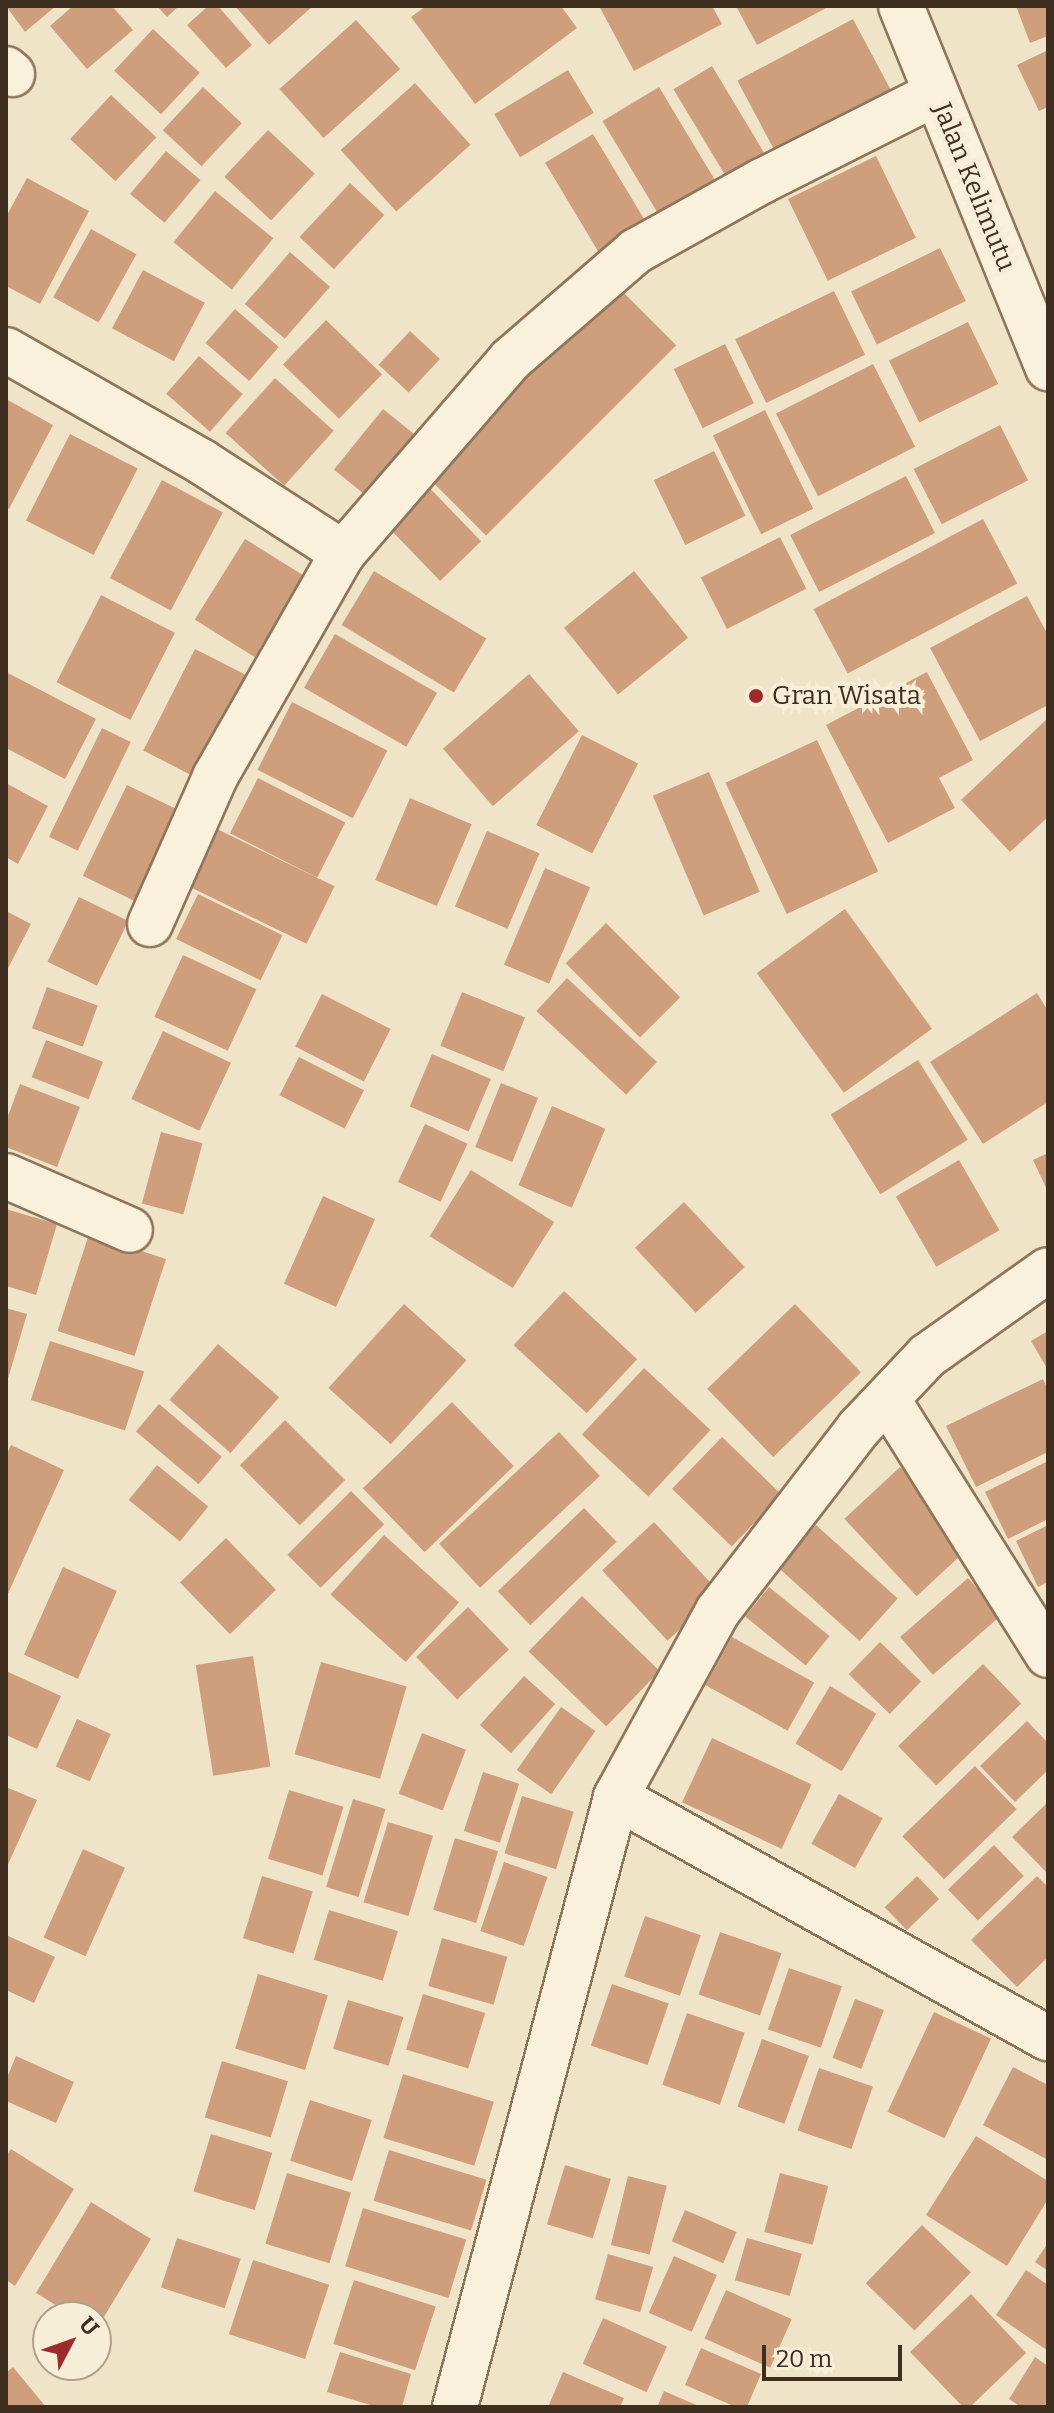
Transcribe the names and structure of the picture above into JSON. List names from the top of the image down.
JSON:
{
  "streets": {
    "street": ["Jalan Kelimutu"]
  },
  "places": ["Gran Wisata"],
  "scale_bar": "20 m",
  "north": "top right"
}
